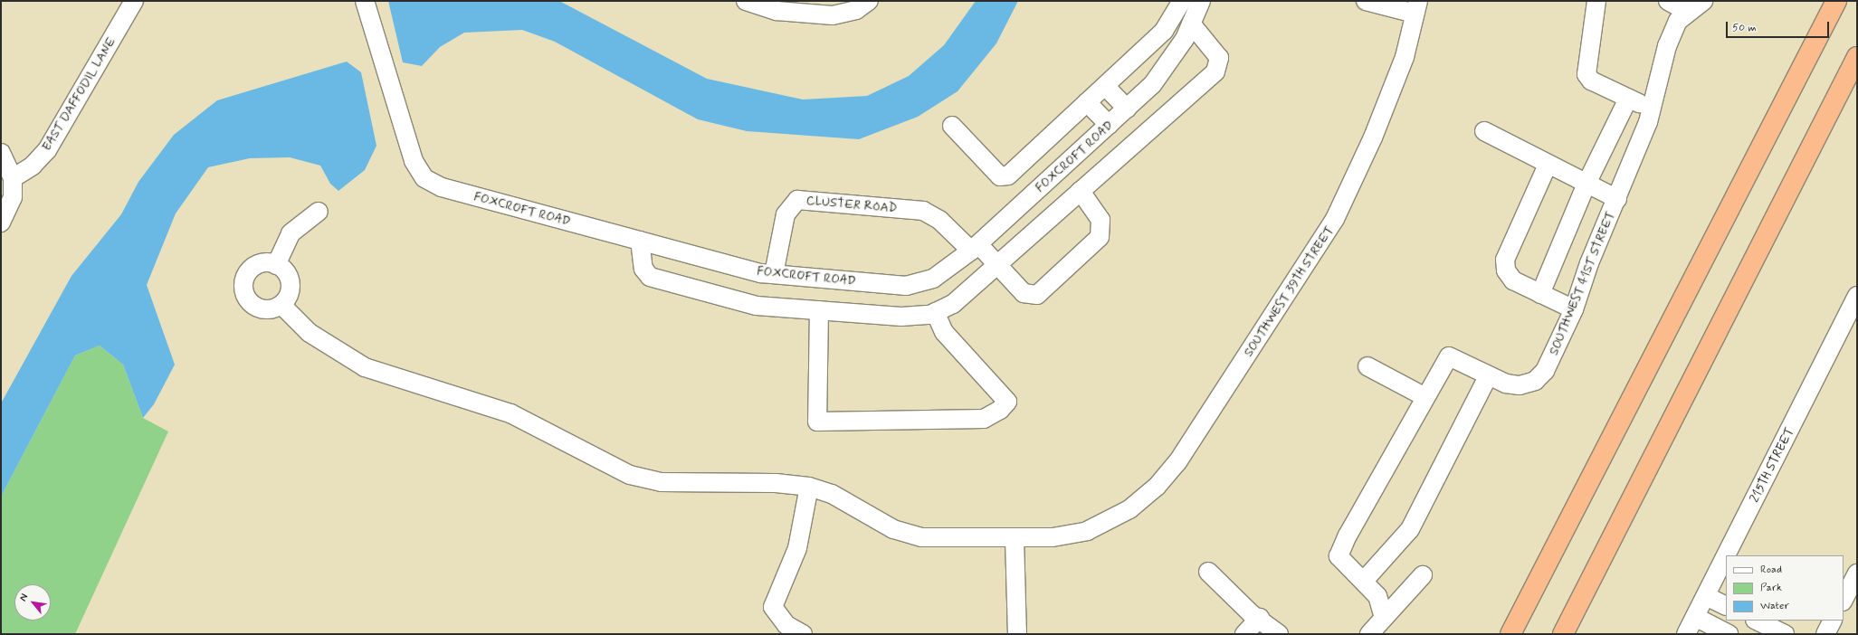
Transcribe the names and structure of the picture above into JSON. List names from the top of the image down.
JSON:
{
  "streets": {
    "street": [
      "EAST DAFFODIL LANE",
      "FOXCROFT ROAD",
      "CLUSTER ROAD",
      "SOUTHWEST 41ST STREET",
      "SOUTHWEST 39TH STREET",
      "215TH STREET"
    ]
  },
  "crossings": [
    ["FOXCROFT ROAD", "CLUSTER ROAD"]
  ],
  "legend": ["Road", "Park", "Water"],
  "scale_bar": "50 m",
  "north": "top left"
}
